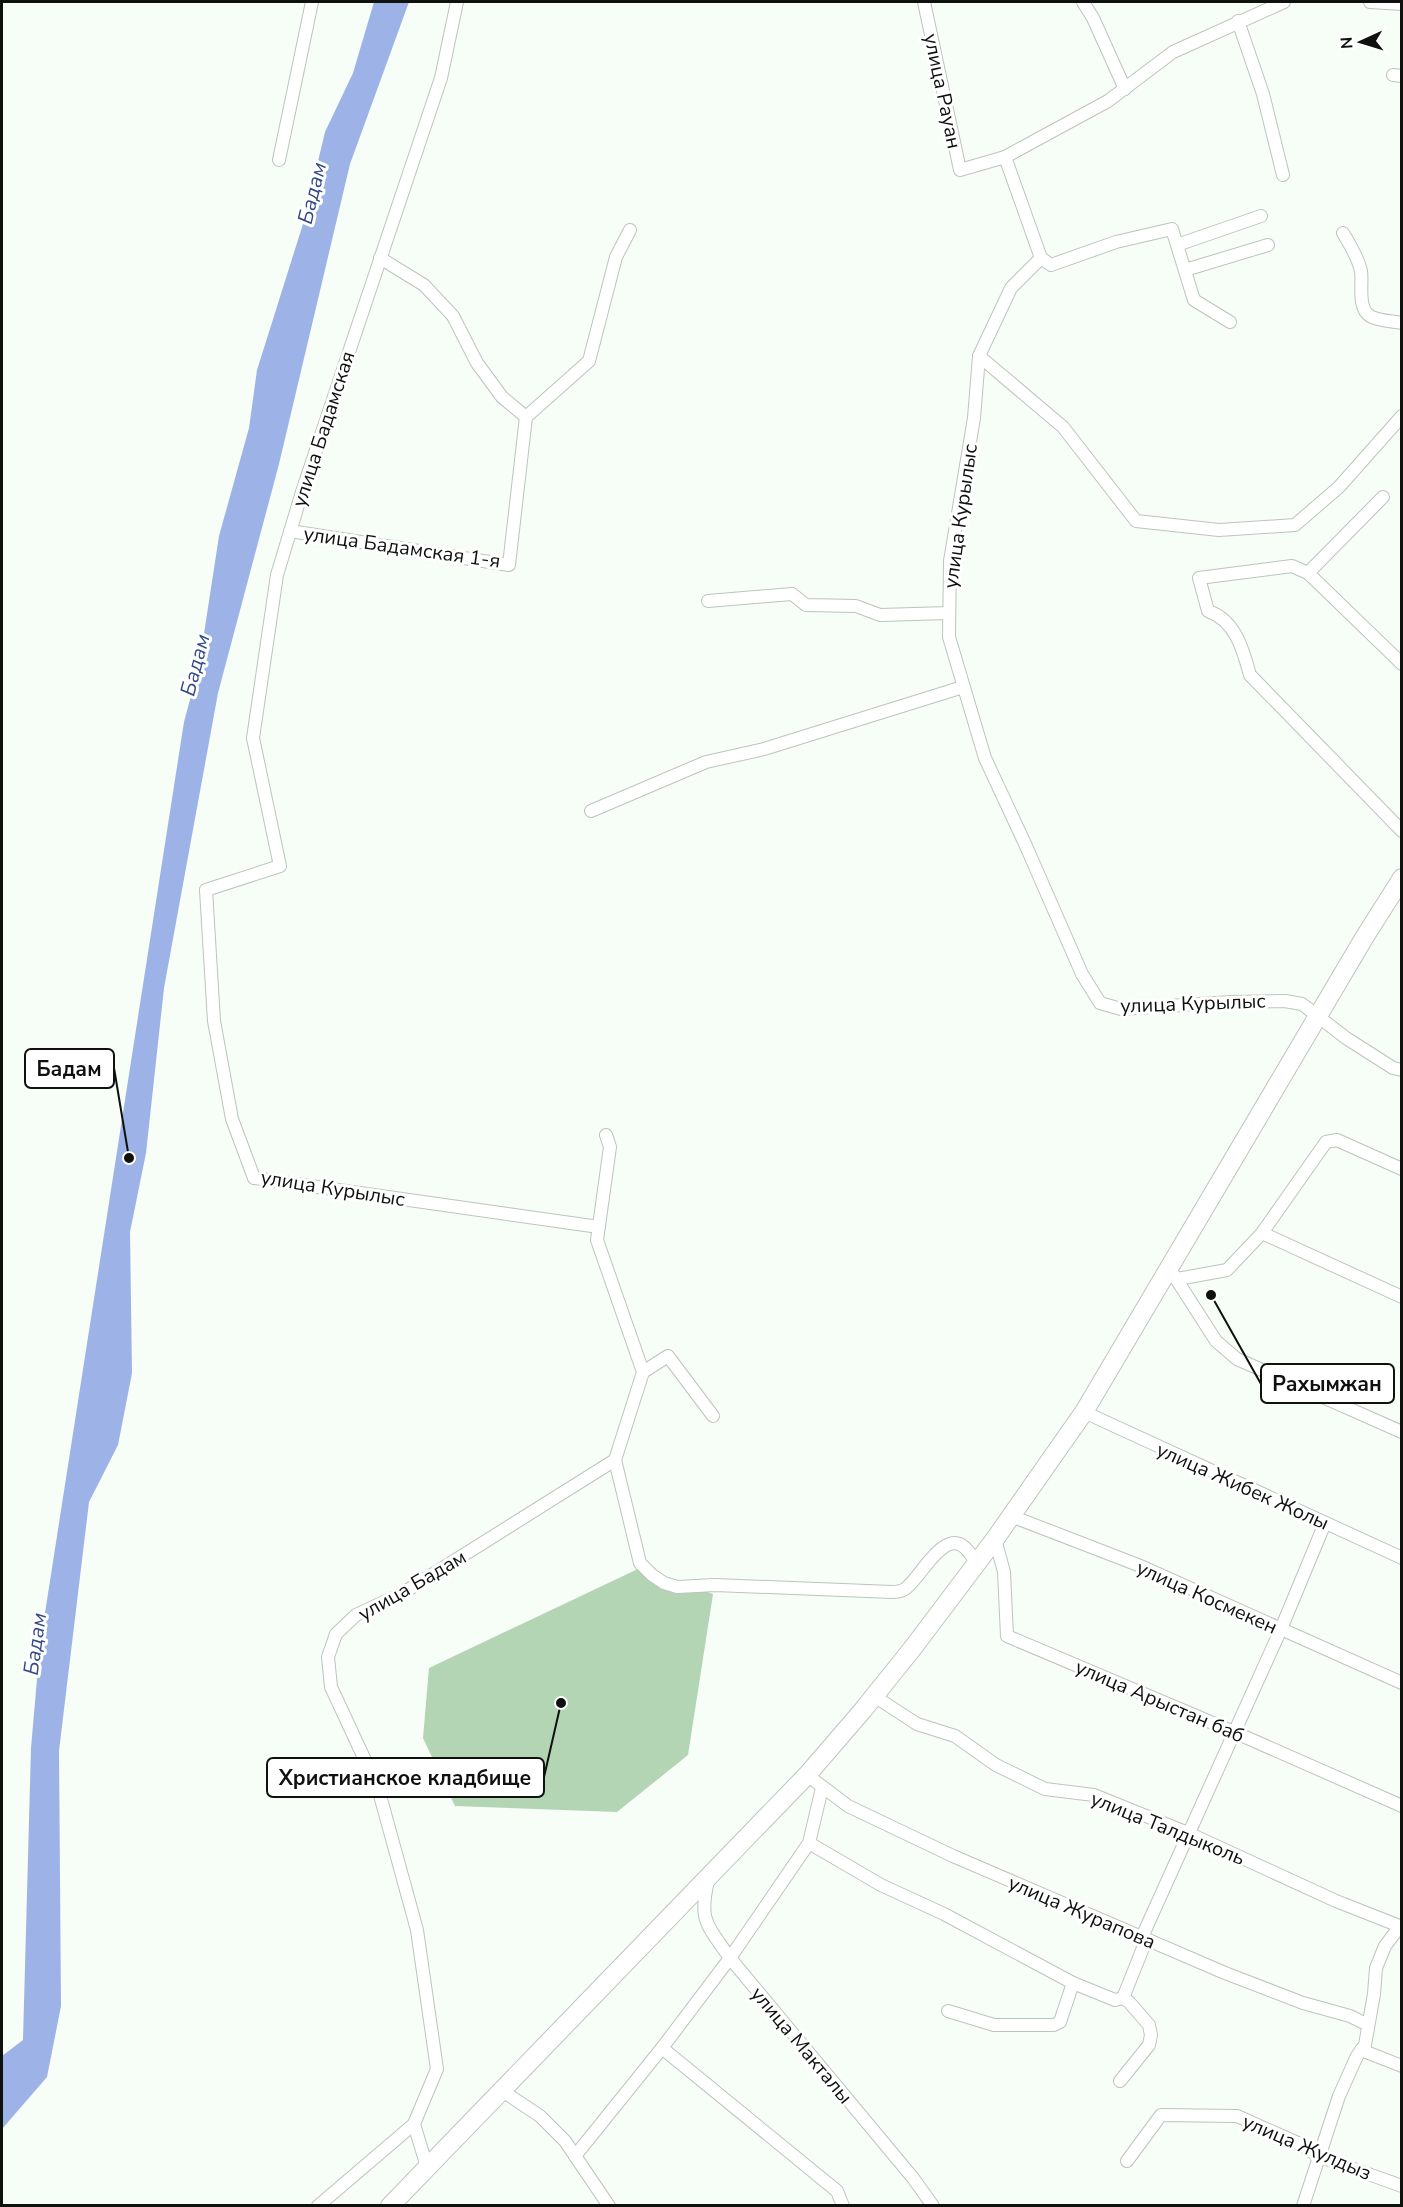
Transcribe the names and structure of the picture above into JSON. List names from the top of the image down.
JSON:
{
  "streets": {
    "street": [
      "улица Рауан",
      "улица Бадамская",
      "улица Курылыс",
      "улица Бадамская 1-я",
      "улица Жибек Жолы",
      "улица Бадам",
      "улица Космекен",
      "улица Арыстан баб",
      "улица Талдыколь",
      "улица Журапова",
      "улица Макталы",
      "улица Жулдыз"
    ]
  },
  "crossings": [
    ["улица Бадамская", "улица Курылыс"],
    ["улица Бадамская", "улица Бадамская 1-я"]
  ],
  "water": ["Бадам"],
  "places": ["Бадам", "Рахымжан", "Христианское кладбище"],
  "north": "left"
}
